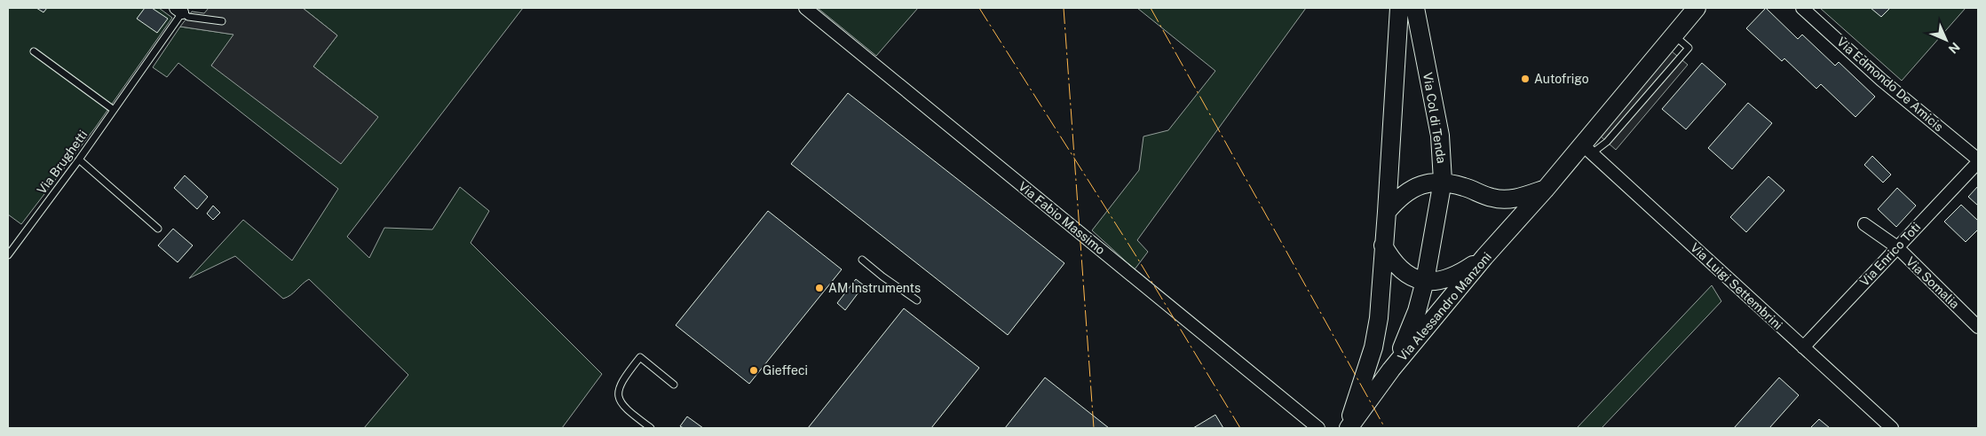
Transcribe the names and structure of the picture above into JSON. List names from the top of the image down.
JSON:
{
  "streets": {
    "main road": ["Via Col di Tenda", "Via Alessandro Manzoni"],
    "street": [
      "Via Edmondo De Amicis",
      "Via Fabio Massimo",
      "Via Enrico Toti",
      "Via Somalia",
      "Via Luigi Settembrini"
    ],
    "lane": ["Via Brughetti"]
  },
  "crossings": [
    ["Via Edmondo De Amicis", "Via Enrico Toti"],
    ["Via Col di Tenda", "Via Alessandro Manzoni"],
    ["Via Enrico Toti", "Via Somalia"],
    ["Via Enrico Toti", "Via Luigi Settembrini"],
    ["Via Luigi Settembrini", "Via Alessandro Manzoni"]
  ],
  "places": ["Autofrigo", "AM Instruments", "Gieffeci"],
  "north": "bottom right"
}
